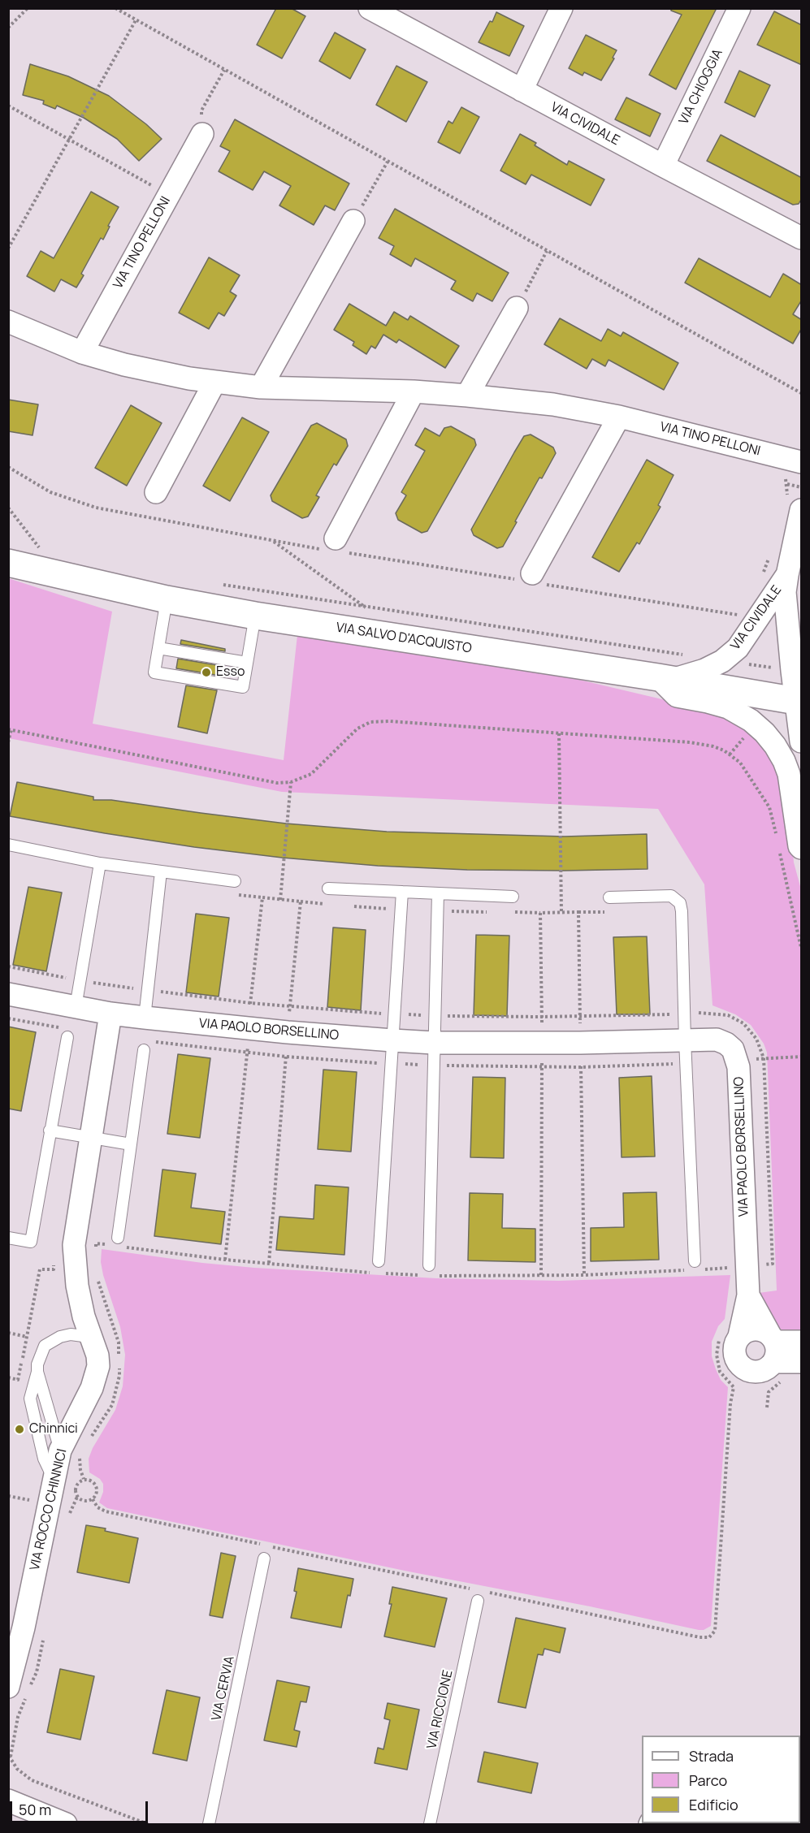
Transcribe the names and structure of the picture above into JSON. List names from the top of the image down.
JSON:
{
  "streets": {
    "street": [
      "VIA CHIOGGIA",
      "VIA CIVIDALE",
      "VIA TINO PELLONI",
      "VIA SALVO D'ACQUISTO",
      "VIA PAOLO BORSELLINO",
      "VIA ROCCO CHINNICI"
    ],
    "lane": ["VIA CERVIA", "VIA RICCIONE"]
  },
  "crossings": [
    ["VIA CHIOGGIA", "VIA CIVIDALE"],
    ["VIA CIVIDALE", "VIA SALVO D'ACQUISTO"],
    ["VIA PAOLO BORSELLINO", "VIA ROCCO CHINNICI"]
  ],
  "places": ["Esso", "Chinnici"],
  "legend": ["Strada", "Parco", "Edificio"],
  "scale_bar": "50 m"
}
